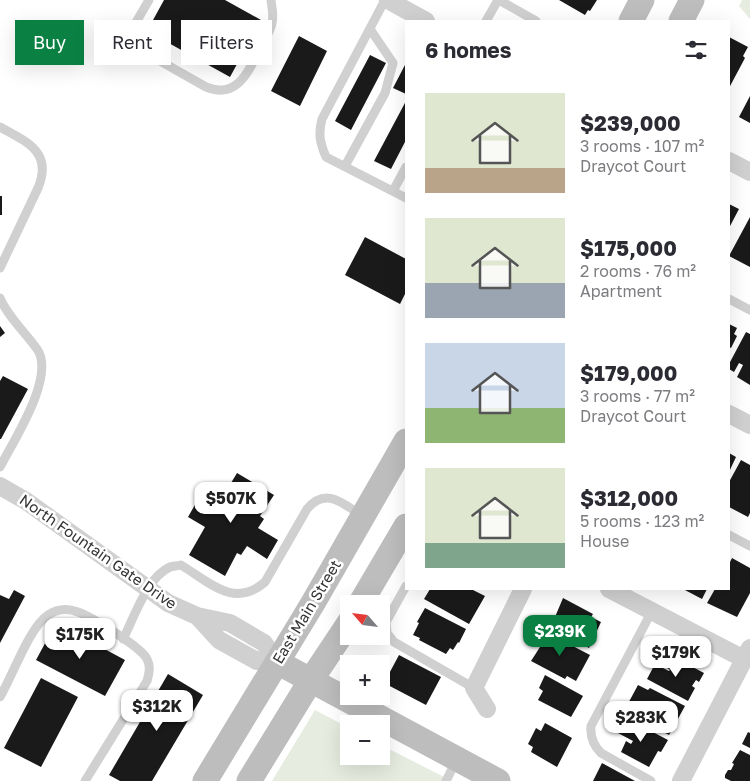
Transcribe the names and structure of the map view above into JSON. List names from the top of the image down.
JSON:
{
  "streets": {
    "main road": ["East Main Street"],
    "street": ["North Fountain Gate Drive"]
  },
  "crossings": [
    ["North Fountain Gate Drive", "East Main Street"]
  ],
  "north": "top left",
  "page": {
    "chip": ["Buy", "Rent", "Filters"],
    "heading": "6 homes",
    "list": [
      {
        "name": "$239,000",
        "note": "3 rooms · 107 m² · Draycot Court"
      },
      {
        "name": "$175,000",
        "note": "2 rooms · 76 m² · Apartment"
      },
      {
        "name": "$179,000",
        "note": "3 rooms · 77 m² · Draycot Court"
      },
      {
        "name": "$312,000",
        "note": "5 rooms · 123 m² · House"
      }
    ],
    "price": [
      "$507K",
      "$239K",
      "$175K",
      "$179K",
      "$312K",
      "$283K"
    ],
    "map_buttons": ["+", "−"]
  }
}
